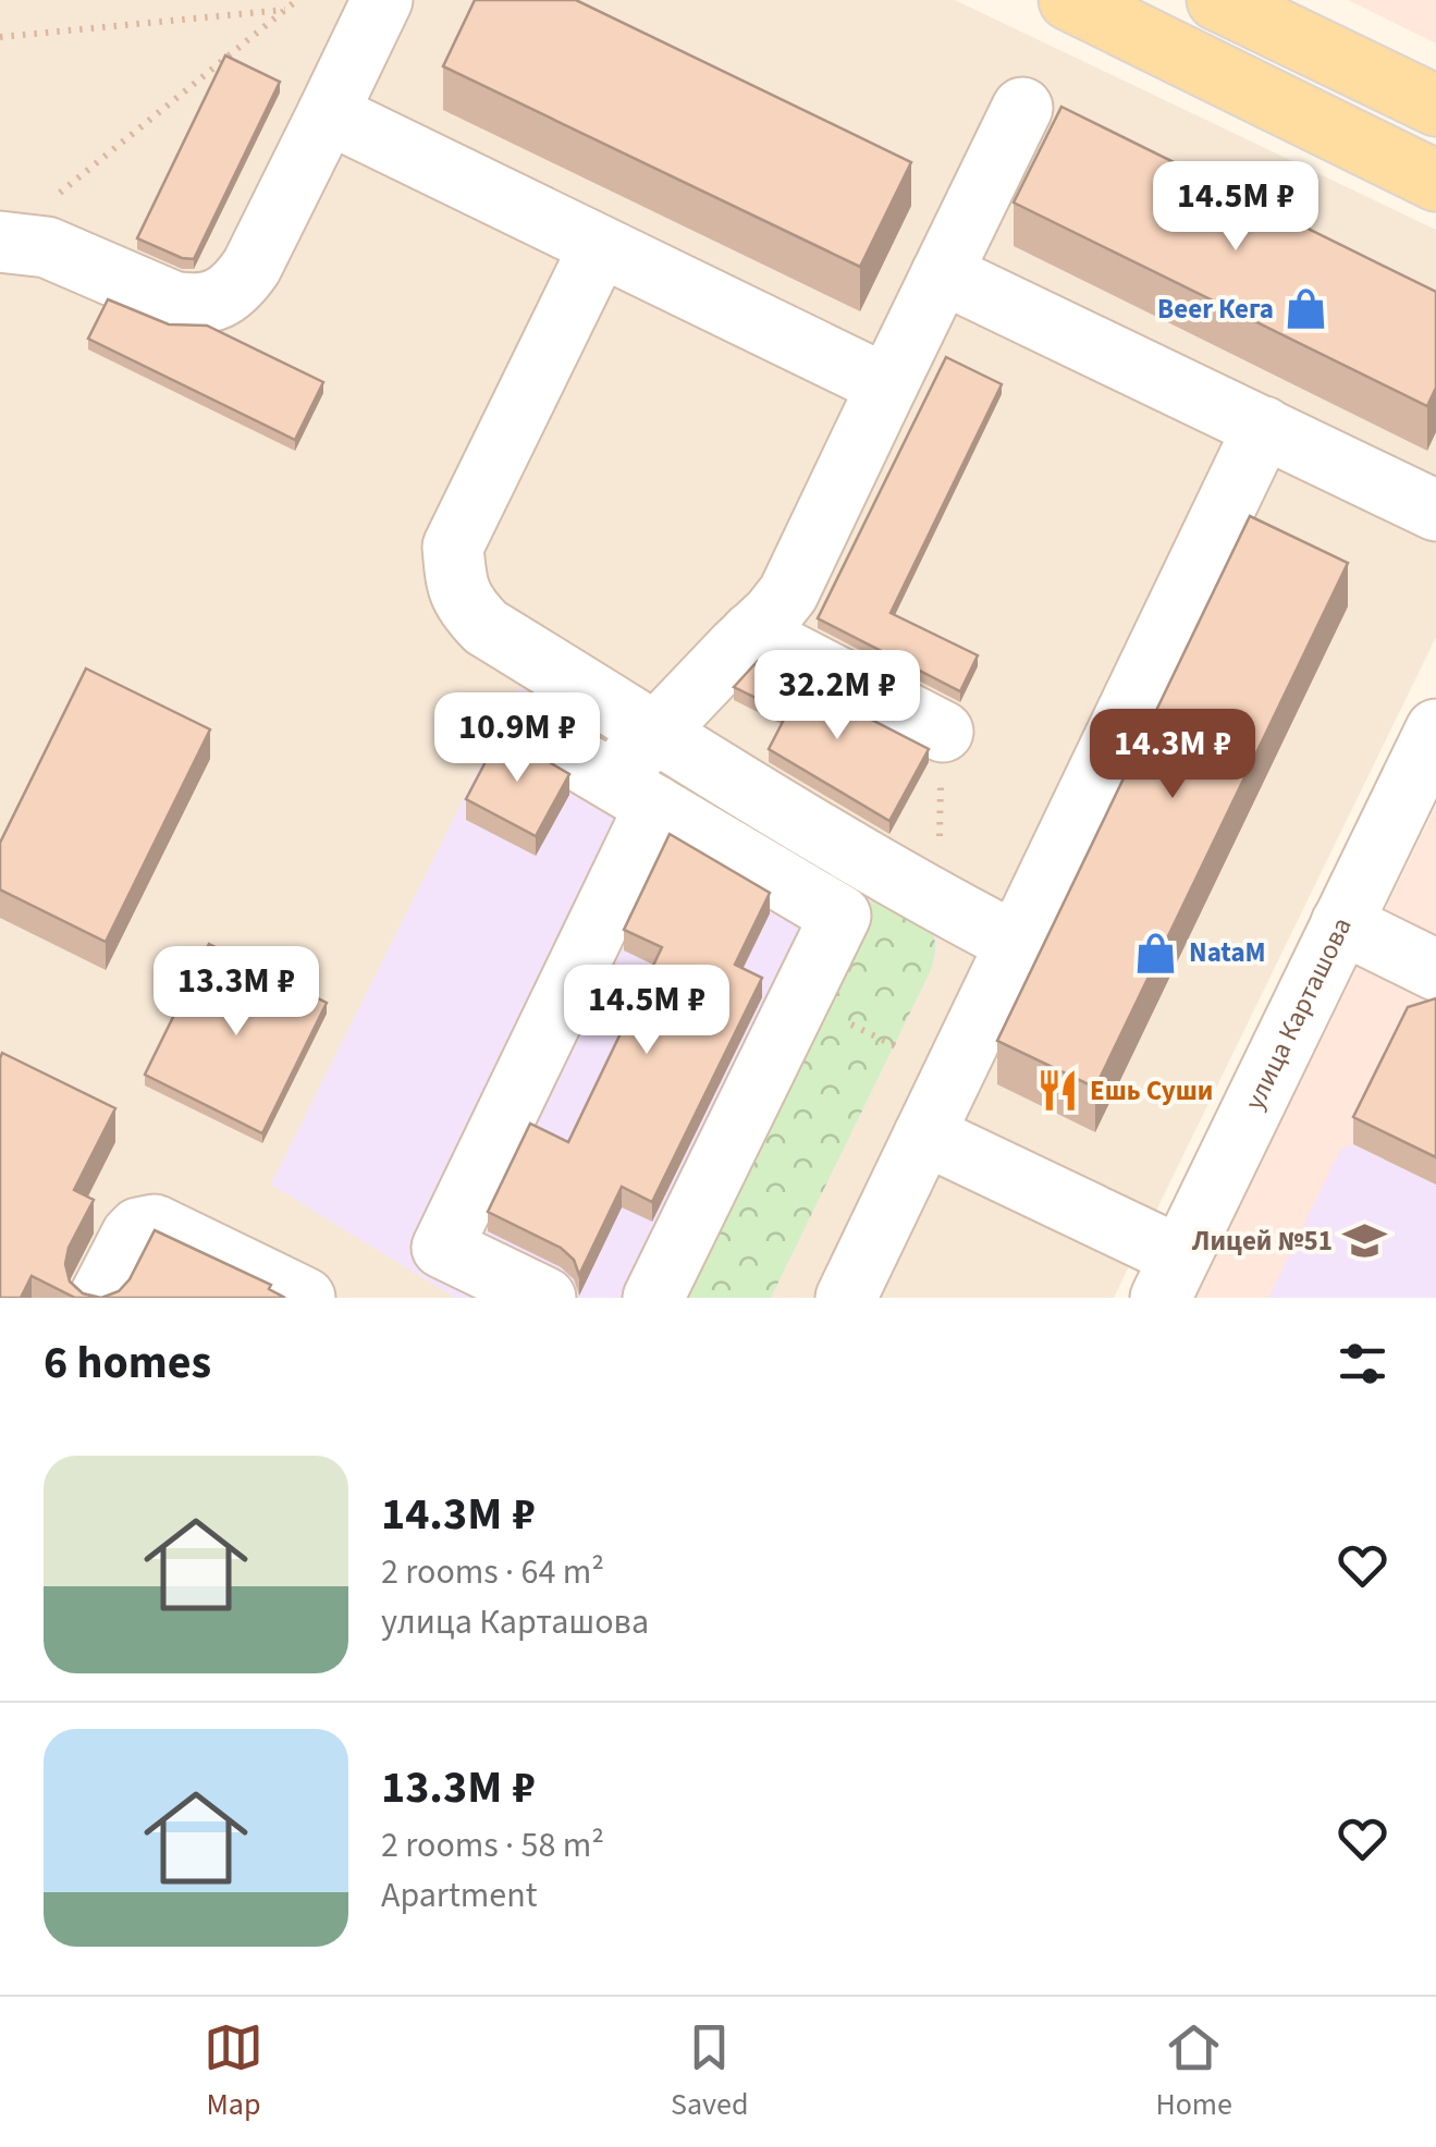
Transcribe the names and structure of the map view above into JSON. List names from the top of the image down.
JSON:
{
  "streets": {
    "street": ["улица Карташова"]
  },
  "places": {
    "shop": ["Beer Кега", "NataM"],
    "restaurant": ["Ешь Суши"],
    "school or university": ["Лицей №51"]
  },
  "page": {
    "price": [
      "14.5M ₽",
      "32.2M ₽",
      "10.9M ₽",
      "14.3M ₽",
      "13.3M ₽",
      "14.5M ₽"
    ],
    "heading": "6 homes",
    "list": [
      {
        "name": "14.3M ₽",
        "note": "2 rooms · 64 m² · улица Карташова"
      },
      {
        "name": "13.3M ₽",
        "note": "2 rooms · 58 m² · Apartment"
      }
    ],
    "tabs": ["Map", "Saved", "Home"]
  }
}
